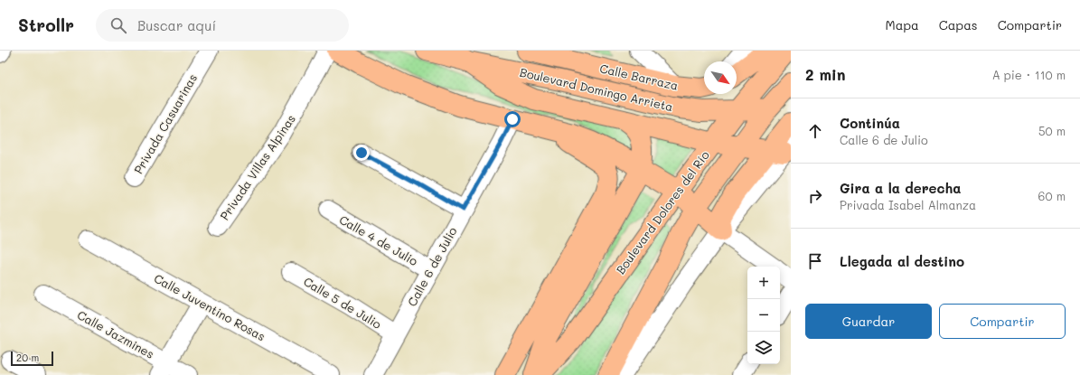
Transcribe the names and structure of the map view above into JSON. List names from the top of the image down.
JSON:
{
  "streets": {
    "main road": ["Calle Barraza", "Boulevard Domingo Arrieta", "Boulevard Dolores del Río"],
    "street": [
      "Privada Casuarinas",
      "Privada Villas Alpinas",
      "Calle 4 de Julio",
      "Calle 6 de Julio",
      "Calle 5 de Julio",
      "Calle Juventino Rosas",
      "Calle Jazmines"
    ]
  },
  "crossings": [
    ["Boulevard Domingo Arrieta", "Boulevard Dolores del Río"],
    ["Calle 4 de Julio", "Calle 6 de Julio"],
    ["Calle 6 de Julio", "Calle 5 de Julio"]
  ],
  "scale_bar": "20 m",
  "north": "bottom right",
  "page": {
    "header": "Strollr",
    "search": "Buscar aquí",
    "nav": ["Mapa", "Capas", "Compartir"],
    "heading": ["2 min", "A pie · 110 m"],
    "list": [
      ["Continúa", "Calle 6 de Julio", "50 m"],
      ["Gira a la derecha", "Privada Isabel Almanza", "60 m"],
      "Llegada al destino"
    ],
    "map_buttons": ["+", "−"],
    "buttons": ["Guardar", "Compartir"],
    "scale": "20 m"
  }
}
